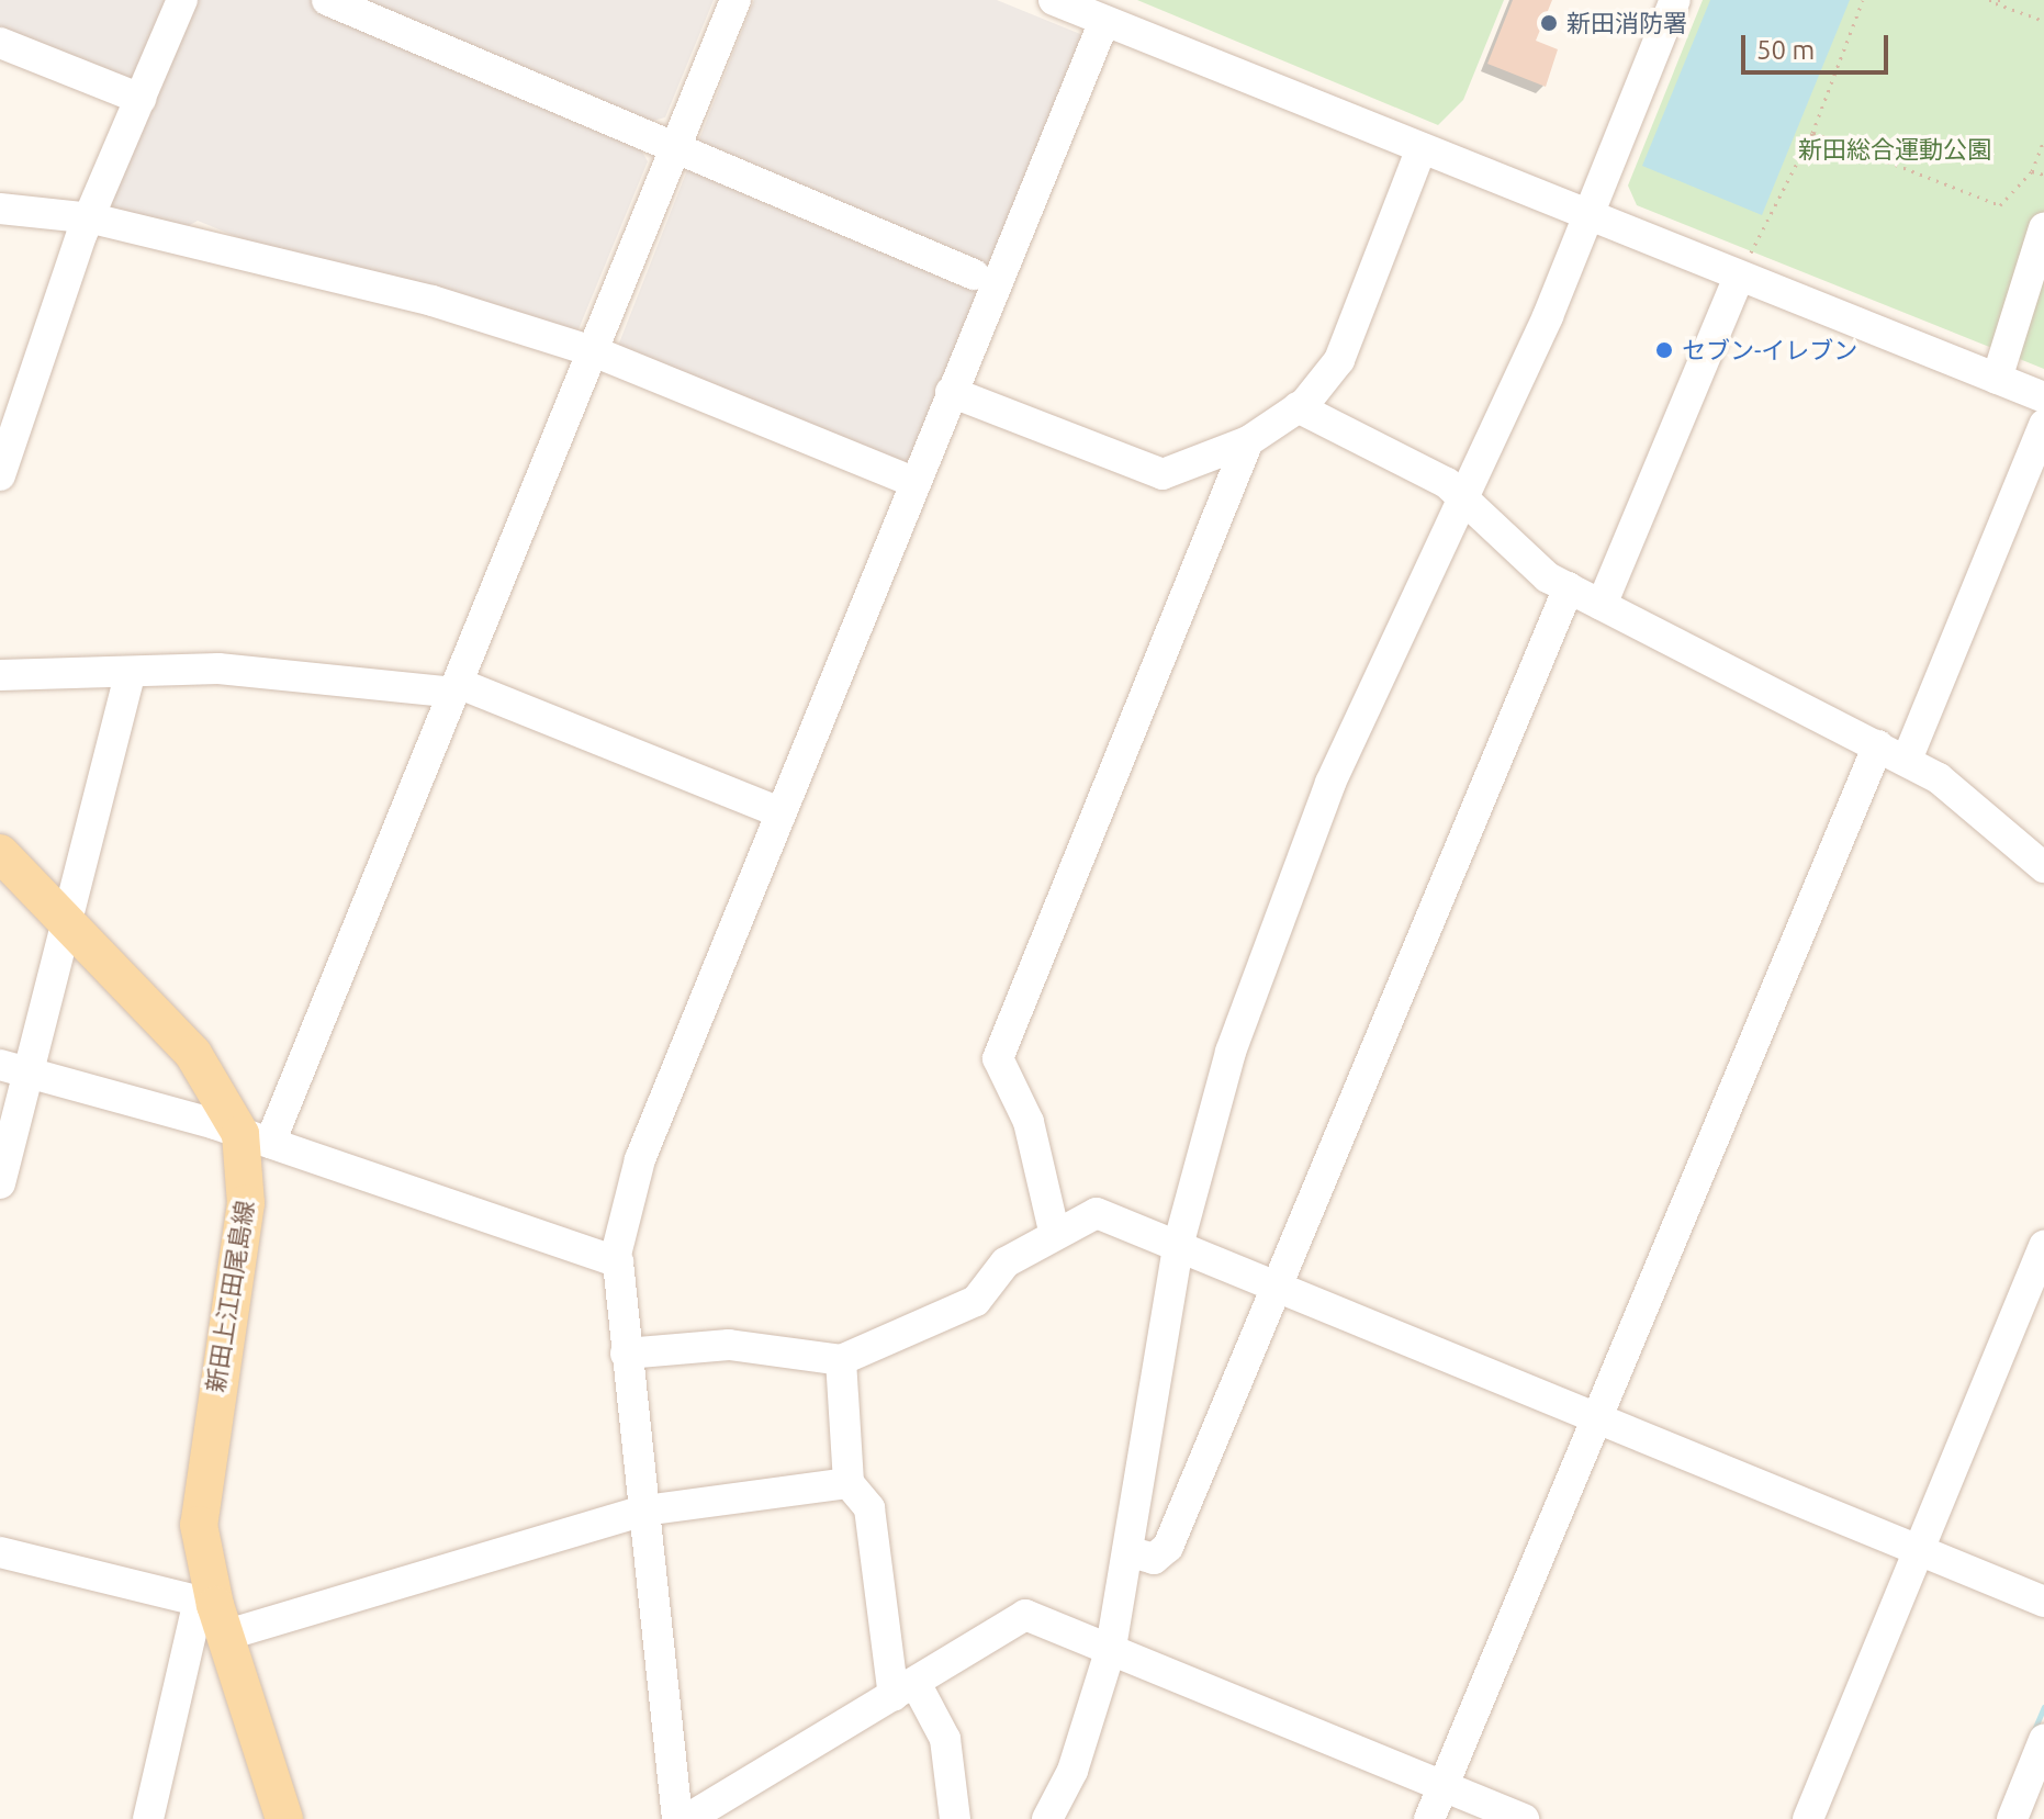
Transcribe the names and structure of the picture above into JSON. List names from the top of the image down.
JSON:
{
  "streets": {
    "main road": ["新田上江田尾島線"]
  },
  "parks": ["新田総合運動公園"],
  "places": ["新田消防署", "セブン-イレブン"],
  "scale_bar": "50 m"
}
